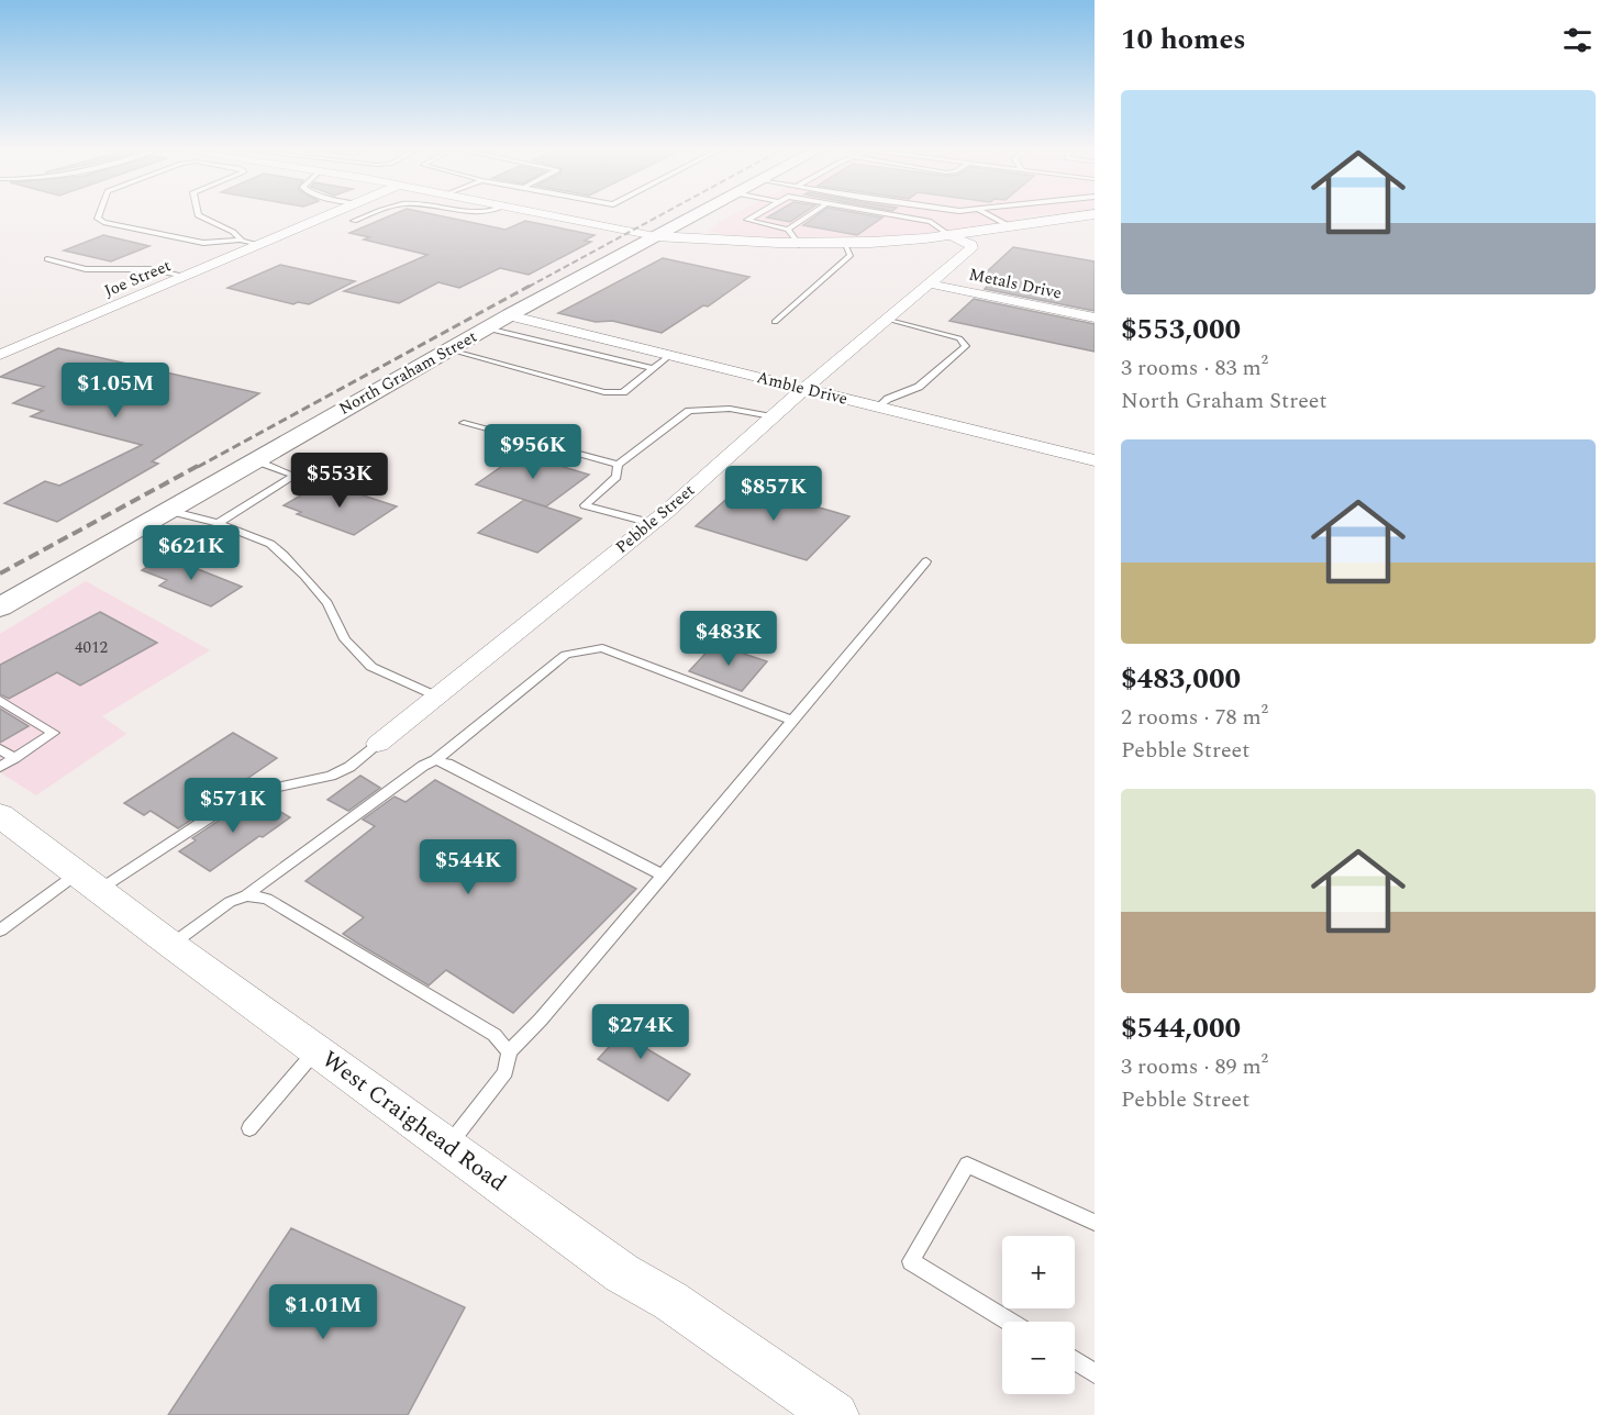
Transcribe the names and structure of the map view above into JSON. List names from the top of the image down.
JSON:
{
  "streets": {
    "main road": ["North Graham Street"],
    "street": [
      "Joe Street",
      "Metals Drive",
      "Amble Drive",
      "Pebble Street",
      "West Craighead Road"
    ]
  },
  "crossings": [
    ["Metals Drive", "Pebble Street"],
    ["North Graham Street", "Amble Drive"],
    ["Amble Drive", "Pebble Street"]
  ],
  "house_numbers": ["4012"],
  "page": {
    "heading": "10 homes",
    "list": [
      {
        "name": "$553,000",
        "note": "3 rooms · 83 m² · North Graham Street"
      },
      {
        "name": "$483,000",
        "note": "2 rooms · 78 m² · Pebble Street"
      },
      {
        "name": "$544,000",
        "note": "3 rooms · 89 m² · Pebble Street"
      }
    ],
    "price": [
      "$1.05M",
      "$956K",
      "$553K",
      "$857K",
      "$621K",
      "$483K",
      "$571K",
      "$544K",
      "$274K",
      "$1.01M"
    ],
    "map_buttons": ["+", "−"]
  }
}
